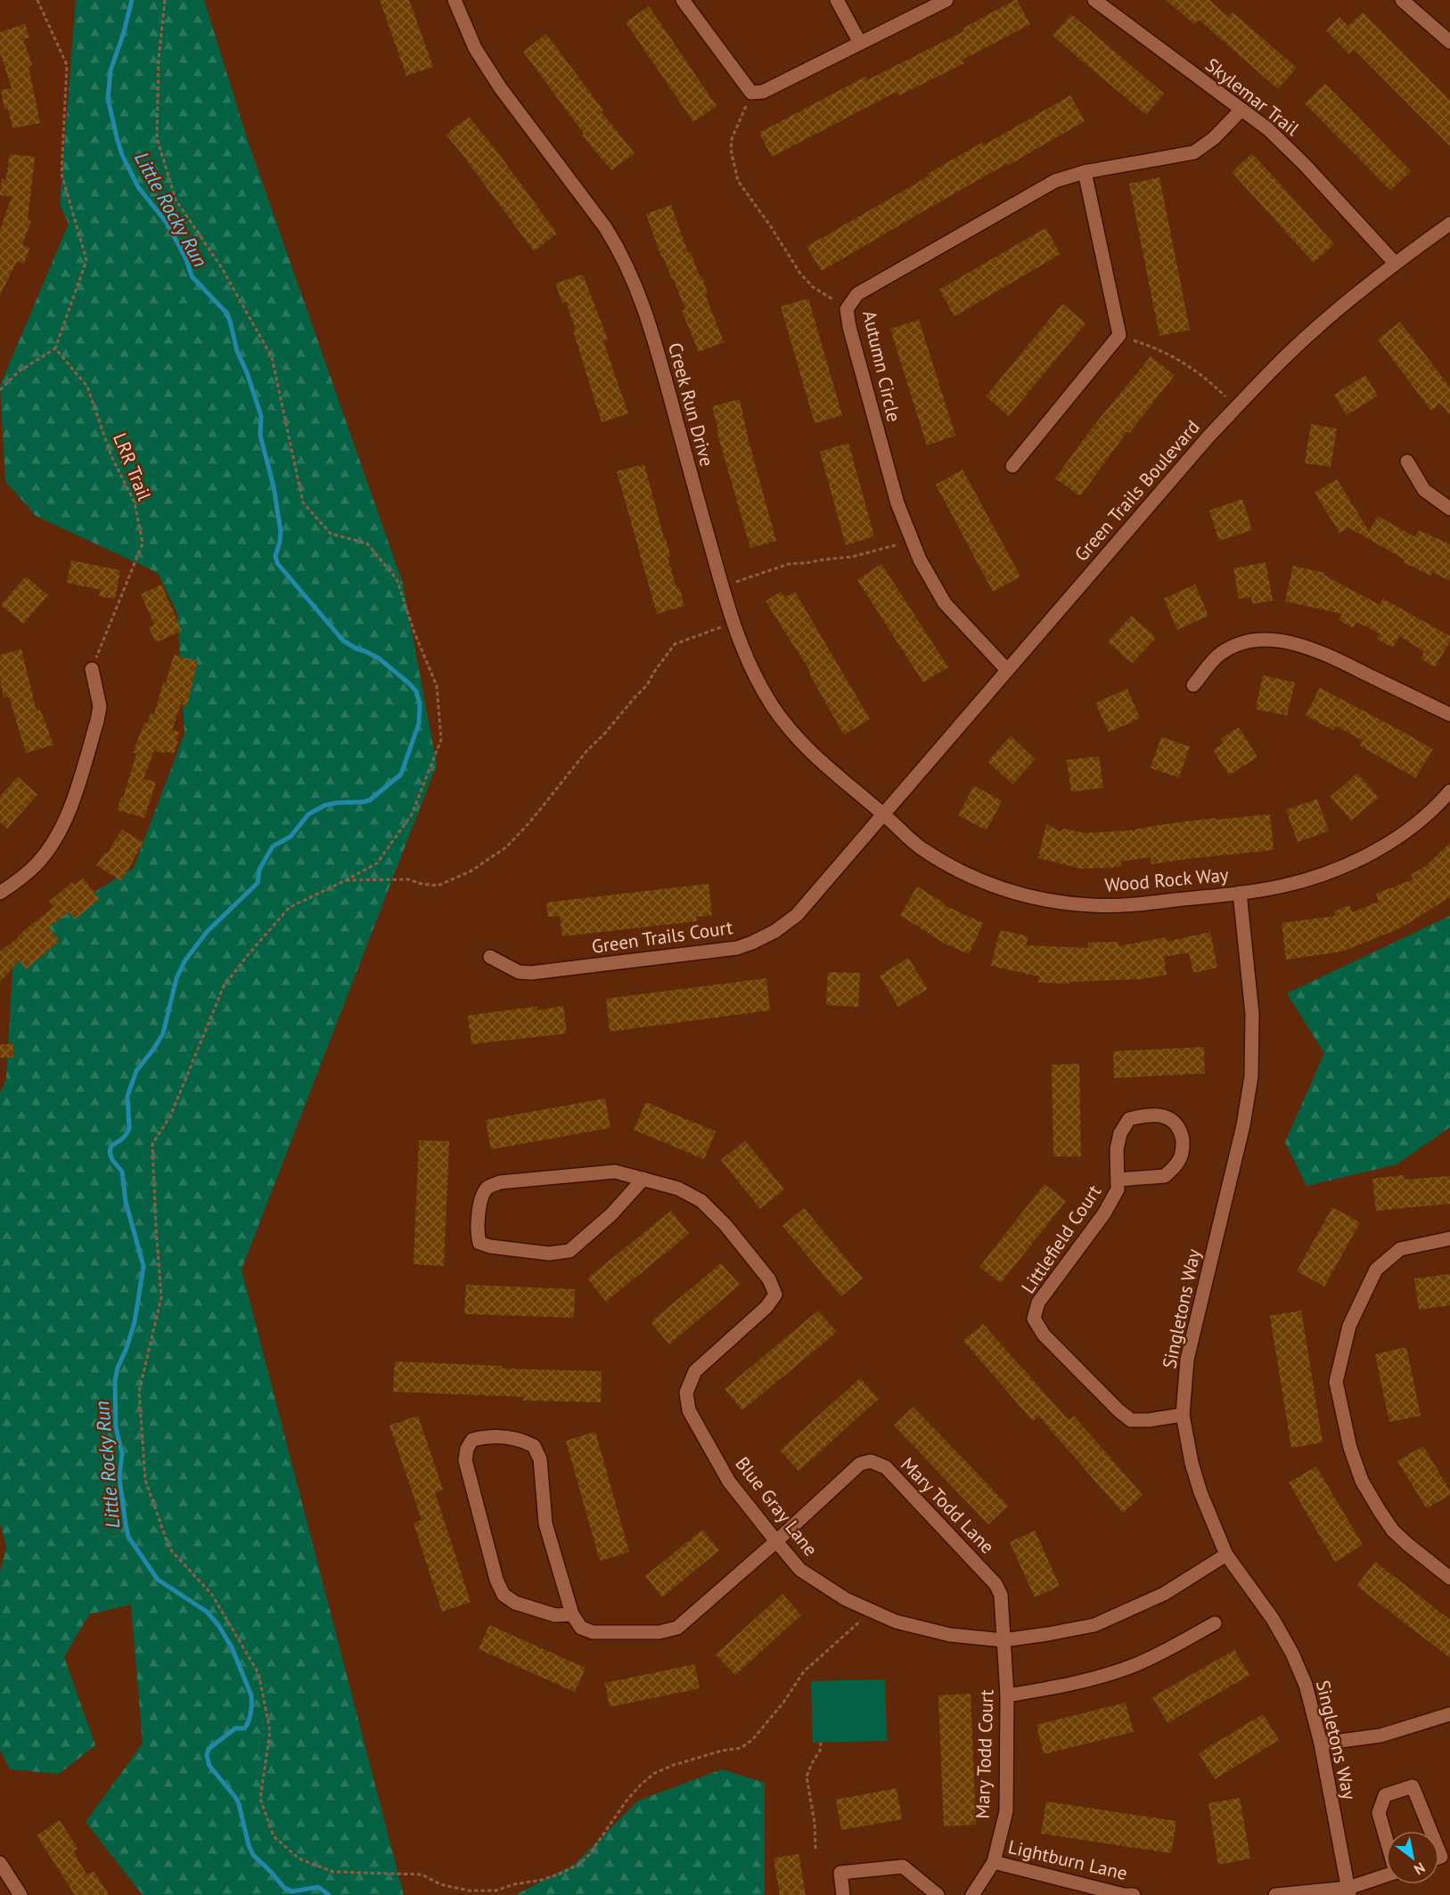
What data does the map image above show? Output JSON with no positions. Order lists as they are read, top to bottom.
{
  "streets": {
    "street": [
      "Skylemar Trail",
      "Autumn Circle",
      "Creek Run Drive",
      "Green Trails Boulevard",
      "Wood Rock Way",
      "Green Trails Court",
      "Littlefield Court",
      "Singletons Way",
      "Mary Todd Lane",
      "Blue Gray Lane",
      "Mary Todd Court",
      "Lightburn Lane"
    ],
    "path": ["LRR Trail"]
  },
  "crossings": [
    ["Skylemar Trail", "Autumn Circle"],
    ["Skylemar Trail", "Green Trails Boulevard"],
    ["Autumn Circle", "Green Trails Boulevard"],
    ["Creek Run Drive", "Green Trails Boulevard"],
    ["Creek Run Drive", "Wood Rock Way"],
    ["Creek Run Drive", "Green Trails Court"],
    ["Green Trails Boulevard", "Wood Rock Way"],
    ["Green Trails Boulevard", "Green Trails Court"],
    ["Wood Rock Way", "Green Trails Court"],
    ["Wood Rock Way", "Singletons Way"],
    ["Littlefield Court", "Singletons Way"],
    ["Singletons Way", "Blue Gray Lane"],
    ["Mary Todd Lane", "Blue Gray Lane"],
    ["Mary Todd Lane", "Mary Todd Court"],
    ["Blue Gray Lane", "Mary Todd Court"],
    ["Mary Todd Court", "Lightburn Lane"]
  ],
  "water": ["Little Rocky Run"],
  "north": "bottom right"
}
